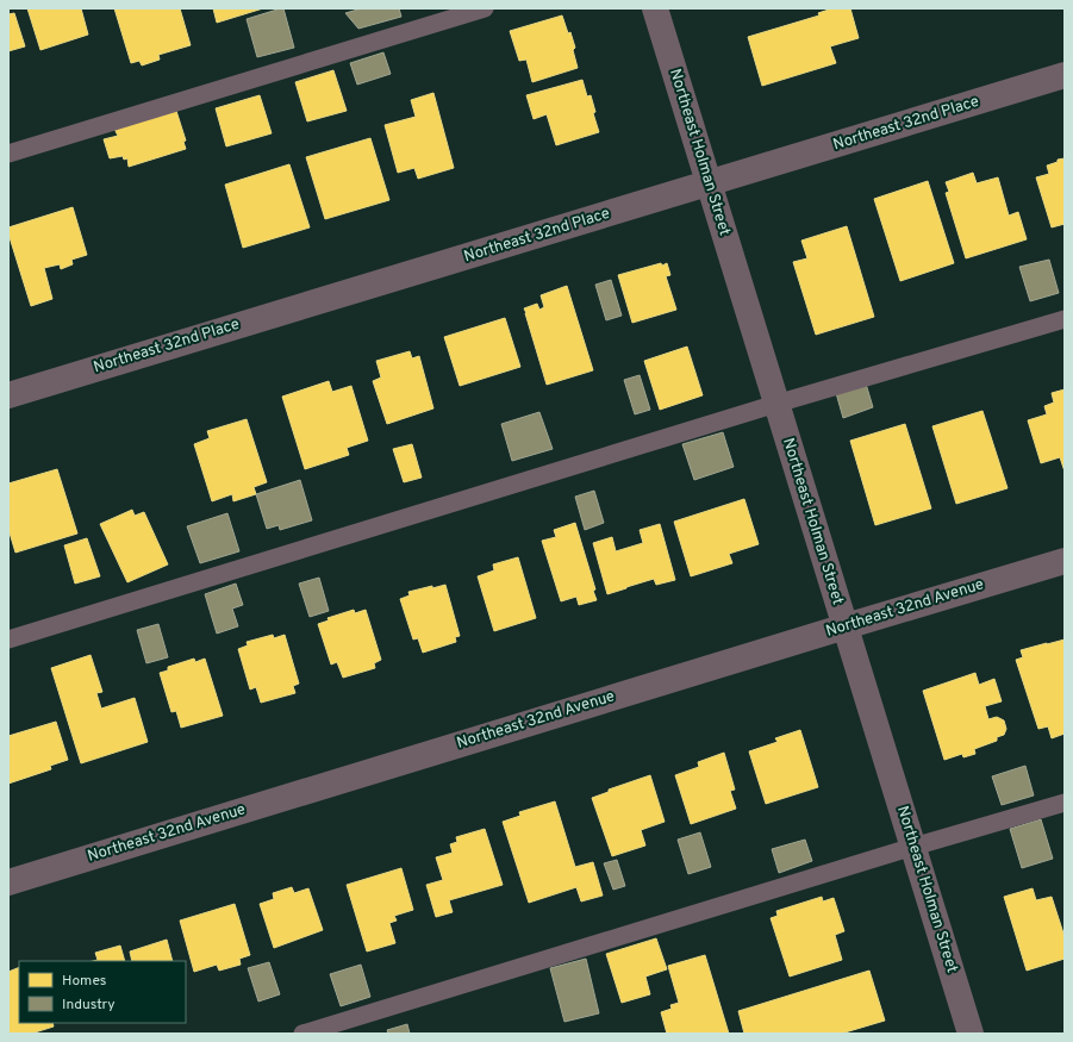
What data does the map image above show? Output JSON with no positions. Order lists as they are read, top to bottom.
{
  "streets": {
    "street": ["Northeast 32nd Place", "Northeast Holman Street", "Northeast 32nd Avenue"]
  },
  "crossings": [
    ["Northeast 32nd Place", "Northeast Holman Street"],
    ["Northeast Holman Street", "Northeast 32nd Avenue"]
  ],
  "legend": ["Homes", "Industry"]
}
